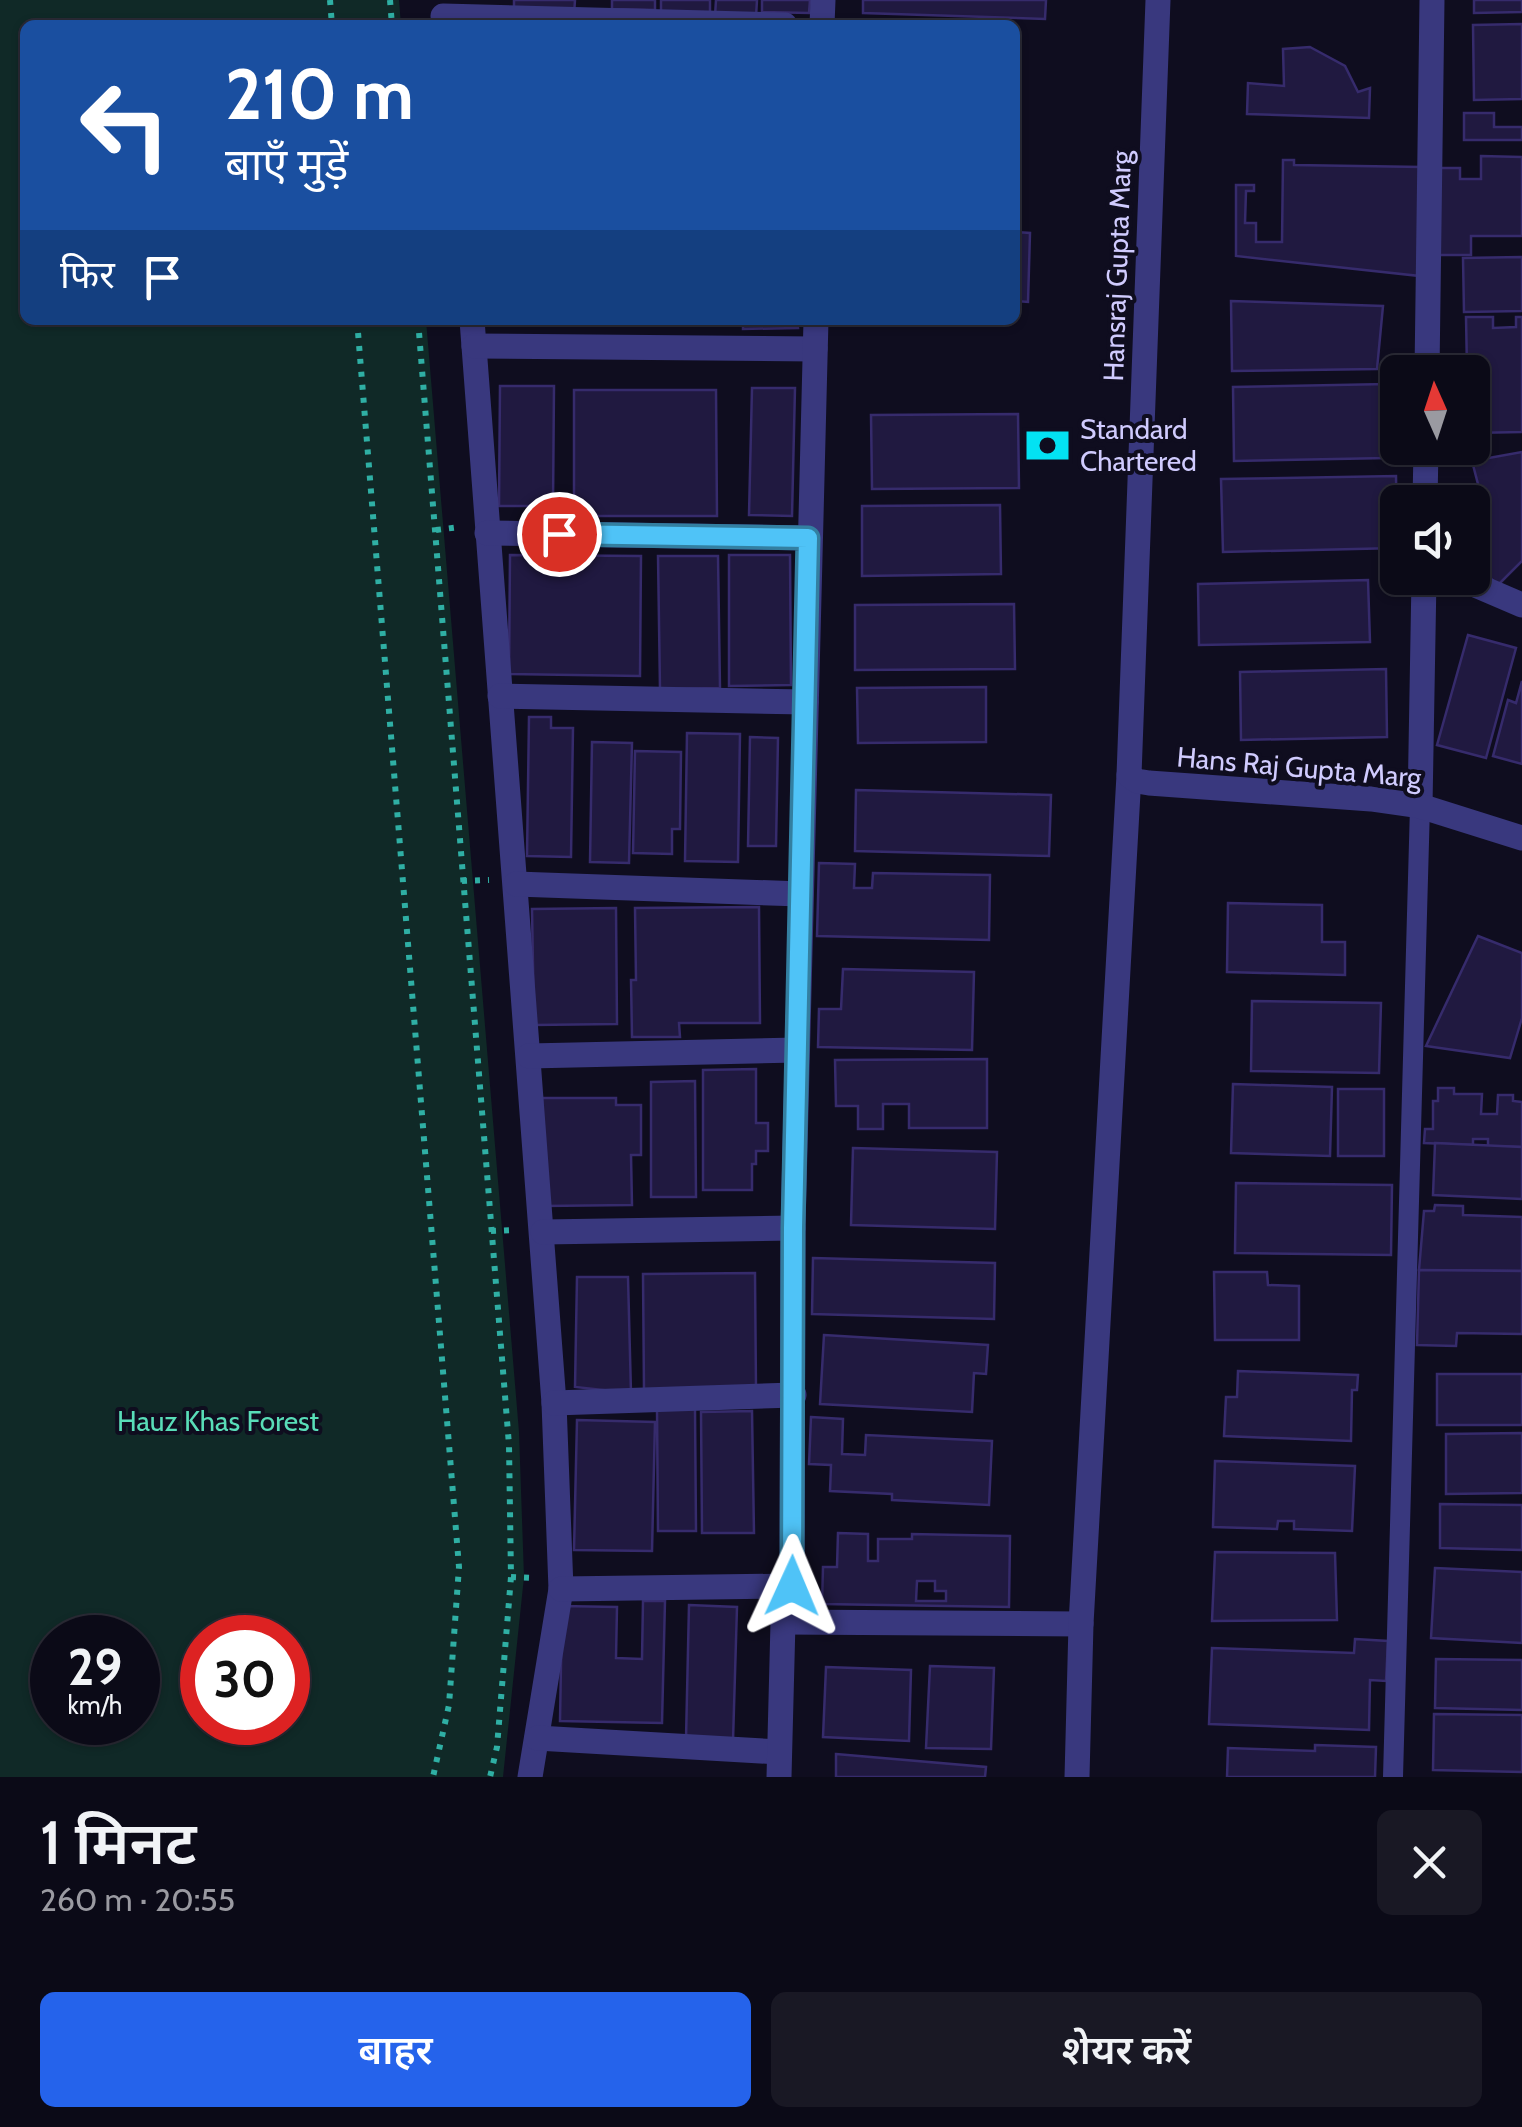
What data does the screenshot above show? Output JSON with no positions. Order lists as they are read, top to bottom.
{
  "streets": {
    "street": ["Hansraj Gupta Marg", "Hans Raj Gupta Marg"]
  },
  "crossings": [
    ["Hansraj Gupta Marg", "Hans Raj Gupta Marg"]
  ],
  "parks": ["Hauz Khas Forest"],
  "places": {
    "bank": ["Standard Chartered"]
  },
  "north": "top",
  "page": {
    "turn": ["210 m", "बाएँ मुड़ें"],
    "then": "फिर",
    "speed": "29 km/h",
    "limit": "30",
    "heading": ["1 मिनट", "260 m · 20:55"],
    "buttons": ["बाहर", "शेयर करें"]
  }
}
